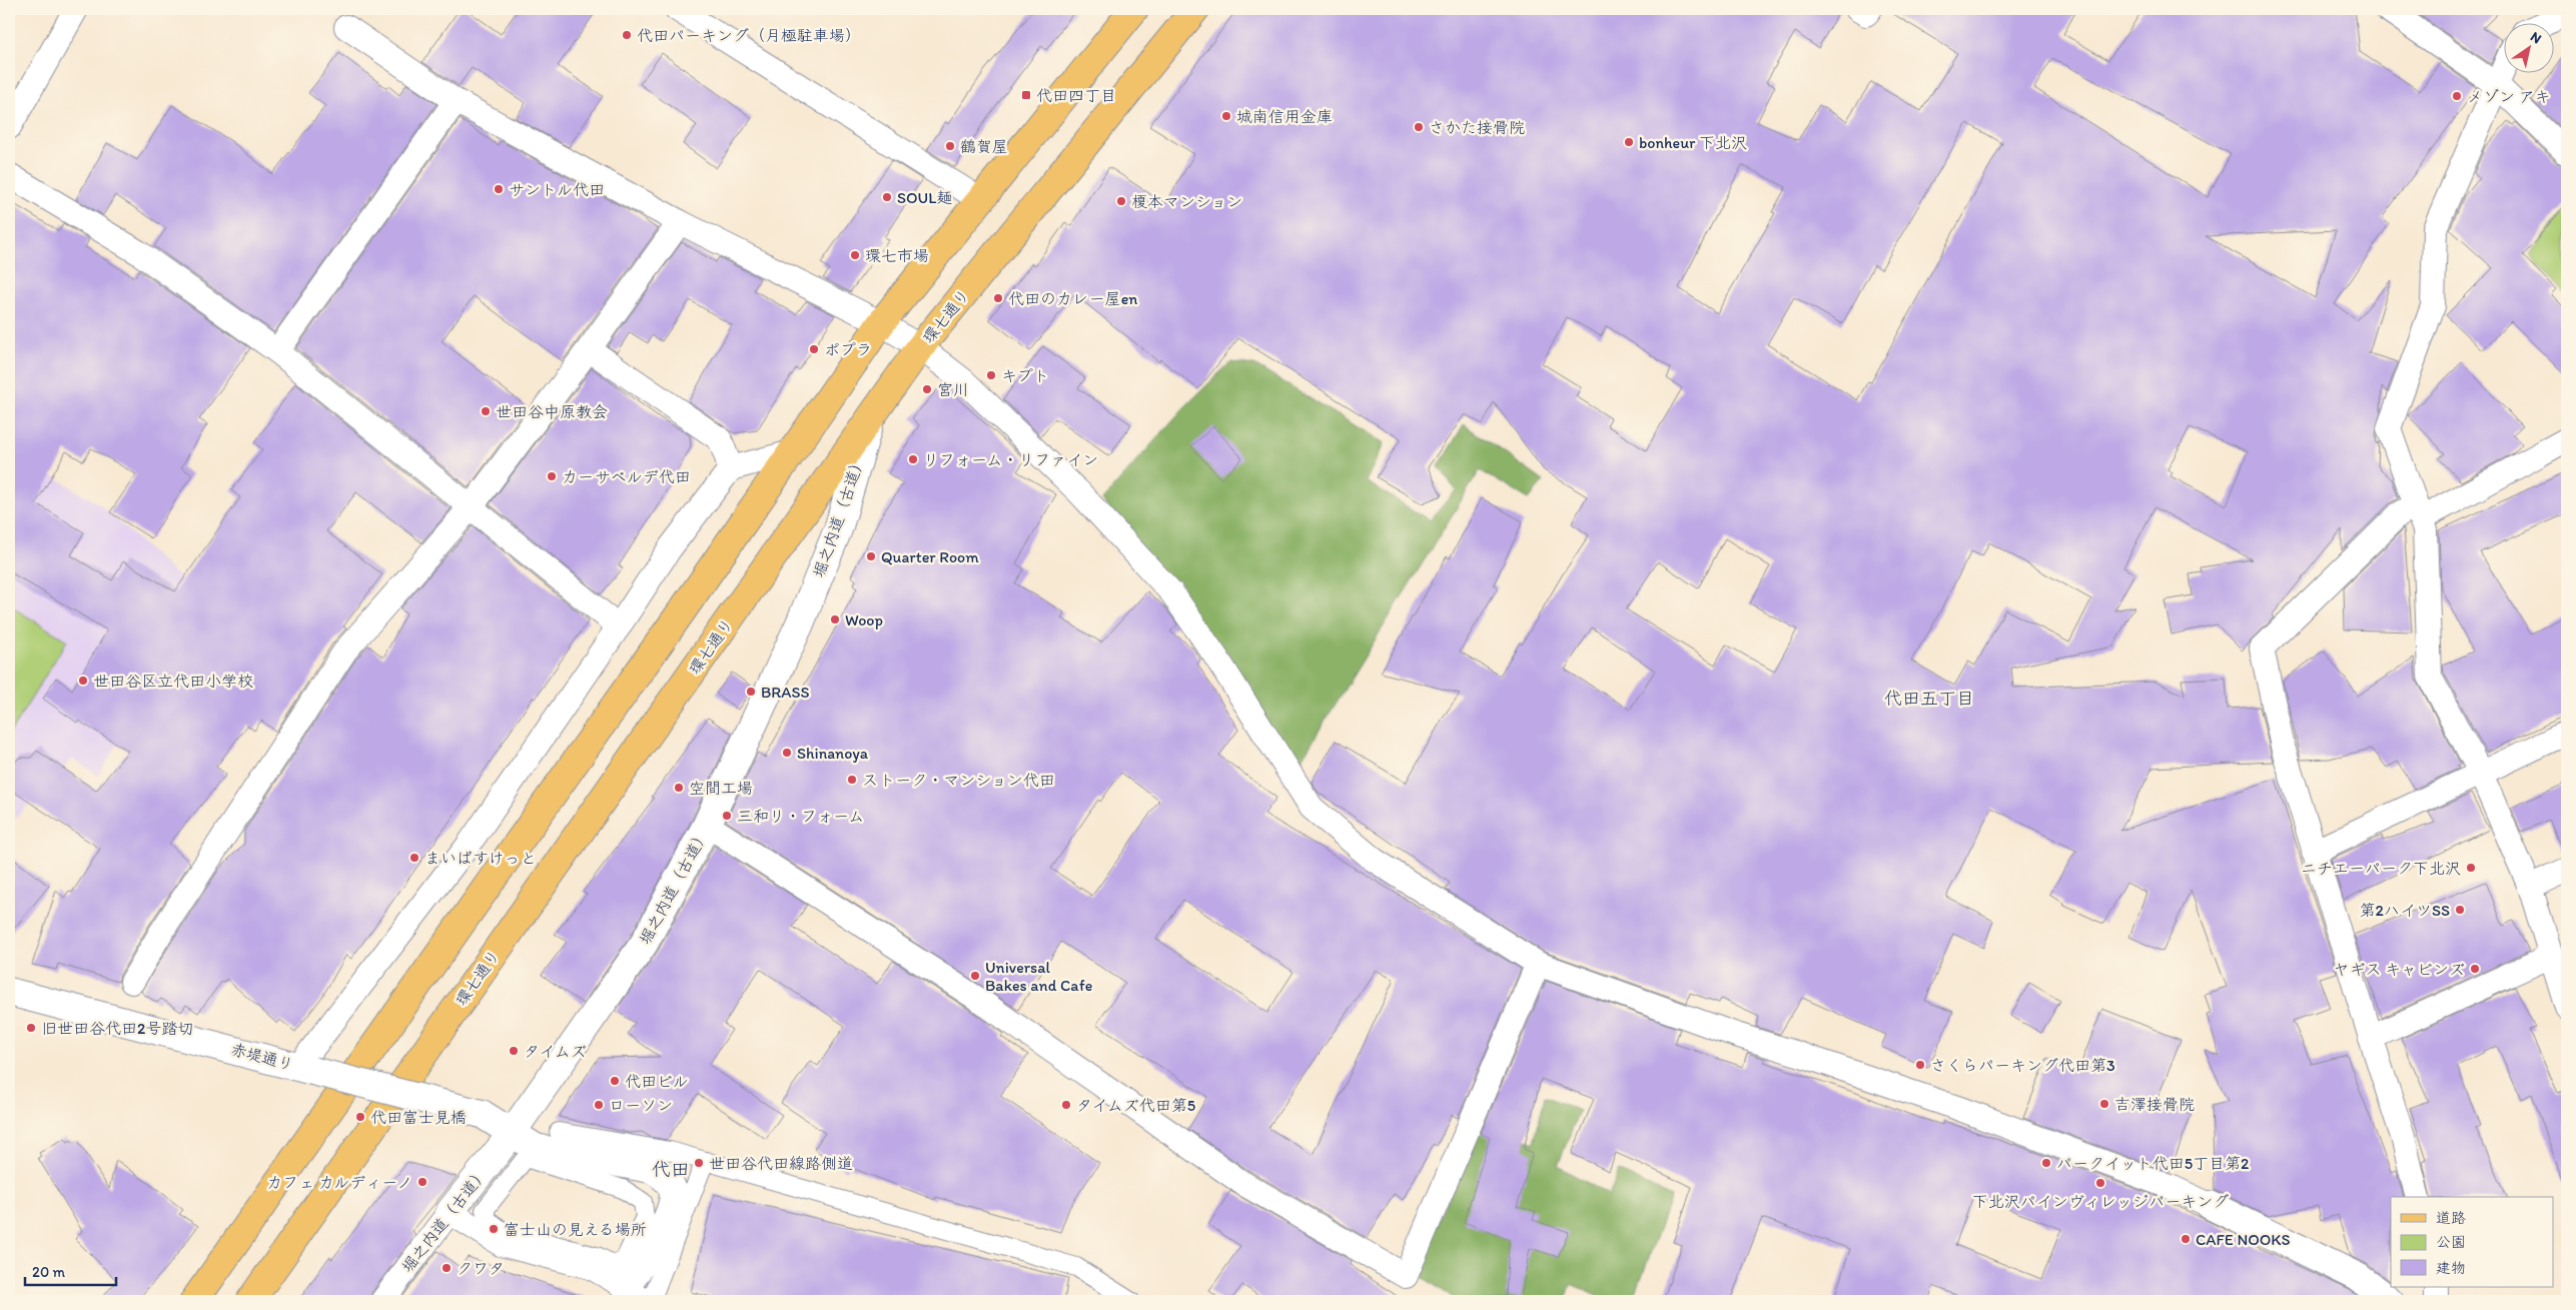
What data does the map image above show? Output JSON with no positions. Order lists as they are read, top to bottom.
{
  "streets": {
    "main road": ["環七通り"],
    "street": ["堀之内道（古道）", "赤堤通り"]
  },
  "crossings": [
    ["環七通り", "堀之内道（古道）"],
    ["堀之内道（古道）", "赤堤通り"]
  ],
  "districts": ["代田五丁目", "代田"],
  "places": {
    "other": [
      "代田パーキング（月極駐車場）",
      "メゾン アキ",
      "城南信用金庫",
      "さかた接骨院",
      "bonheur 下北沢",
      "鶴賀屋",
      "サントル代田",
      "SOUL麺",
      "榎本マンション",
      "環七市場",
      "代田のカレー屋en",
      "ポプラ",
      "キプト",
      "宮川",
      "世田谷中原教会",
      "リフォーム・リファイン",
      "カーサベルデ代田",
      "Quarter Room",
      "Woop",
      "世田谷区立代田小学校",
      "BRASS",
      "Shinanoya",
      "ストーク・マンション代田",
      "空間工場",
      "三和リ・フォーム",
      "まいばすけっと",
      "ニチエーパーク下北沢",
      "第2ハイツSS",
      "ヤギス キャビンズ",
      "Universal Bakes and Cafe",
      "旧世田谷代田2号踏切",
      "タイムズ",
      "さくらパーキング代田第3",
      "代田ビル",
      "吉澤接骨院",
      "ローソン",
      "タイムズ代田第5",
      "代田富士見橋",
      "世田谷代田線路側道",
      "パークイット代田5丁目第2",
      "カフェ カルディーノ",
      "下北沢パインヴィレッジパーキング",
      "富士山の見える場所",
      "CAFE NOOKS",
      "クワタ"
    ],
    "transit": ["代田四丁目"]
  },
  "legend": ["道路", "公園", "建物"],
  "scale_bar": "20 m",
  "north": "top right"
}
